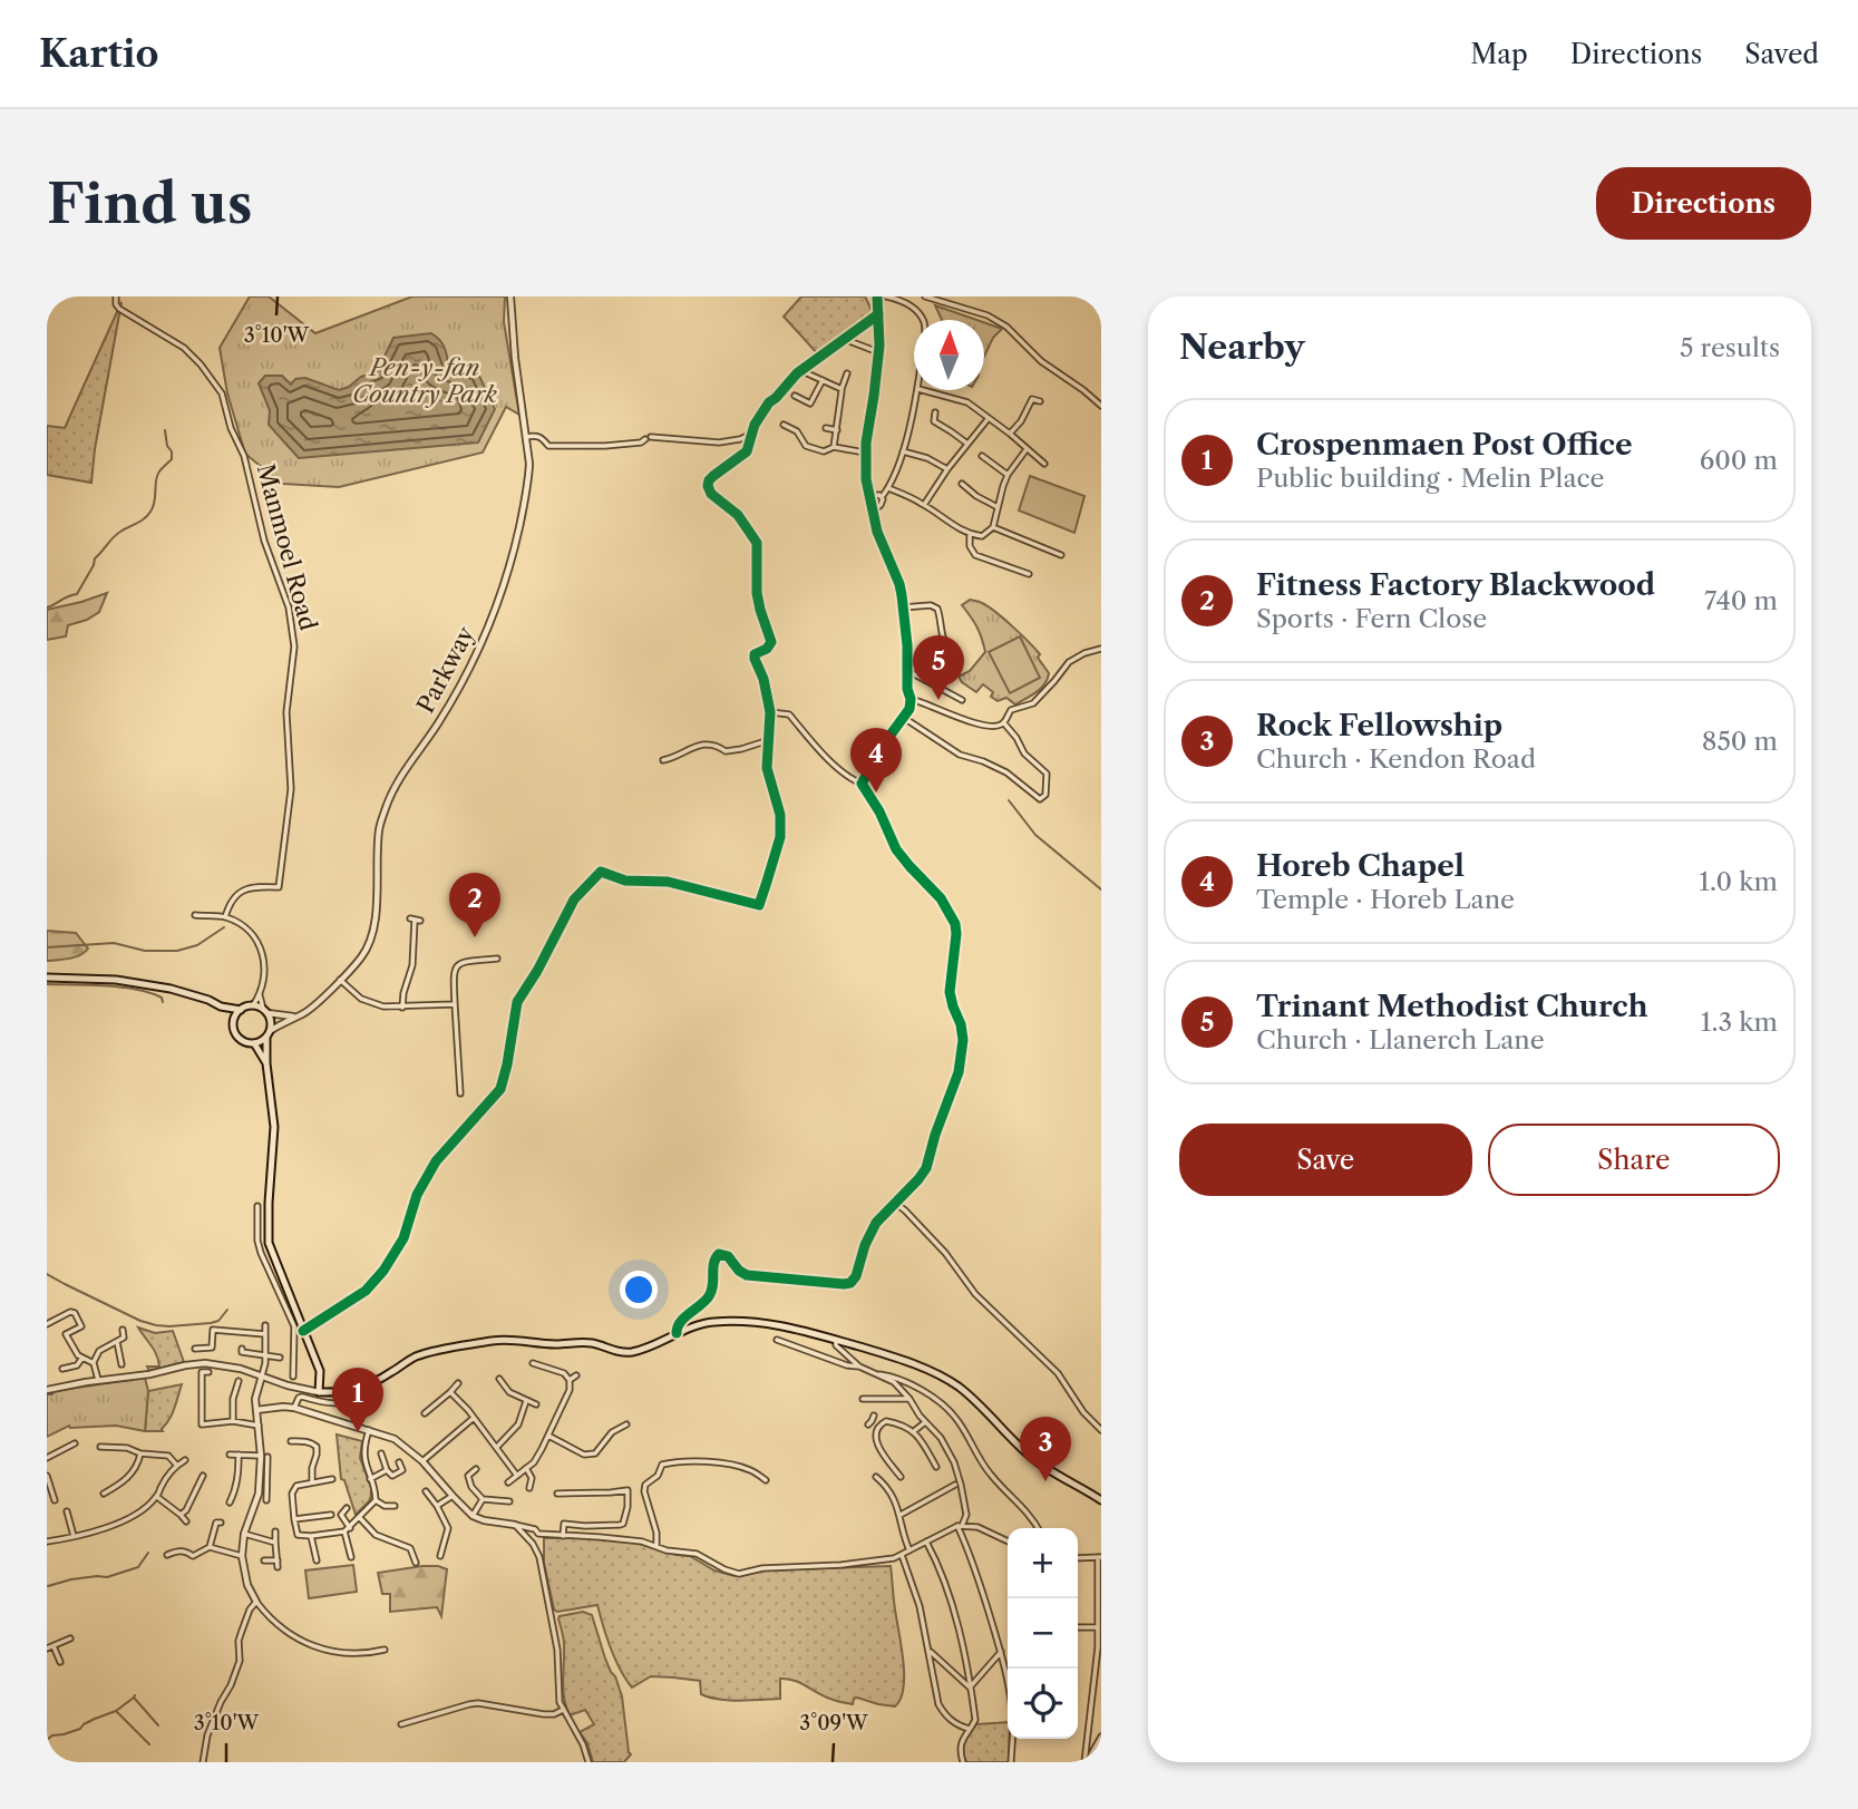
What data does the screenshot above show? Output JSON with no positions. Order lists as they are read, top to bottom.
{
  "streets": {
    "street": ["Manmoel Road", "Parkway"]
  },
  "parks": ["Pen-y-fan Country Park"],
  "north": "top",
  "page": {
    "header": "Kartio",
    "nav": ["Map", "Directions", "Saved"],
    "buttons": [
      "Directions",
      ["Save", "Share"]
    ],
    "title": "Find us",
    "heading": ["Nearby", "5 results"],
    "list": [
      {
        "mark": "1",
        "name": "Crospenmaen Post Office",
        "note": "Public building · Melin Place",
        "value": "600 m"
      },
      {
        "mark": "2",
        "name": "Fitness Factory Blackwood",
        "note": "Sports · Fern Close",
        "value": "740 m"
      },
      {
        "mark": "3",
        "name": "Rock Fellowship",
        "note": "Church · Kendon Road",
        "value": "850 m"
      },
      {
        "mark": "4",
        "name": "Horeb Chapel",
        "note": "Temple · Horeb Lane",
        "value": "1.0 km"
      },
      {
        "mark": "5",
        "name": "Trinant Methodist Church",
        "note": "Church · Llanerch Lane",
        "value": "1.3 km"
      }
    ],
    "pins": [
      "5",
      "4",
      "2",
      "1",
      "3"
    ],
    "map_buttons": ["+", "−"]
  },
  "coordinates": ["3°10'W", "3°09'W"]
}
